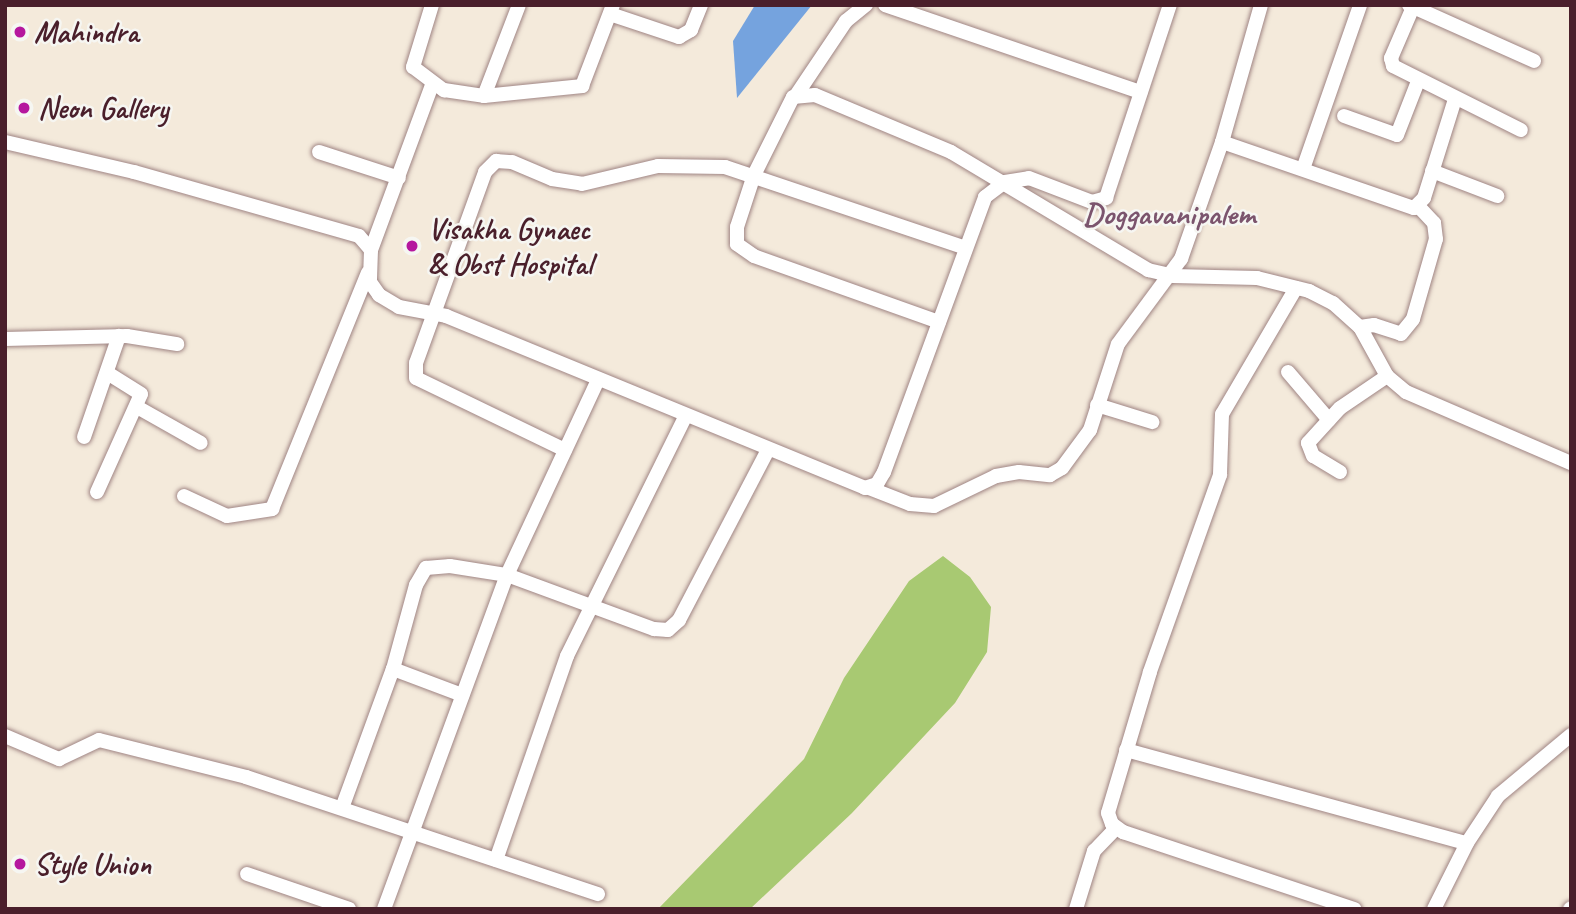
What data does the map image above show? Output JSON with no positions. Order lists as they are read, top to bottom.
{
  "districts": ["Doggavanipalem"],
  "places": [
    "Mahindra",
    "Neon Gallery",
    "Visakha Gynaec & Obst Hospital",
    "Style Union"
  ]
}
